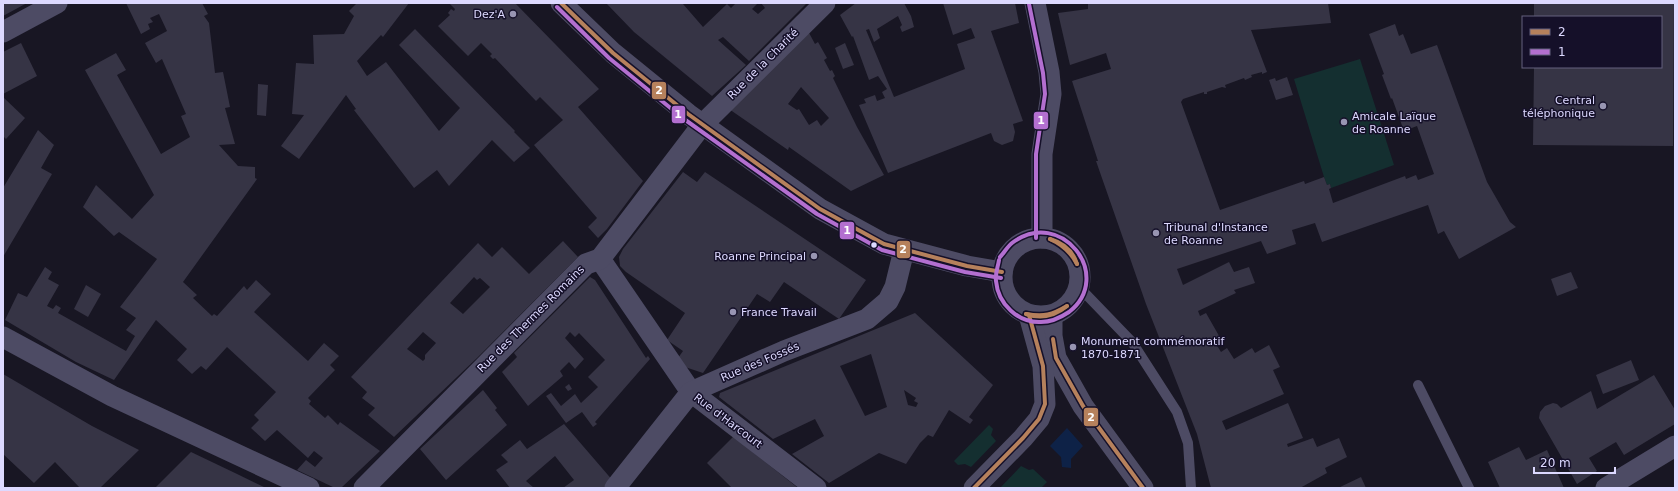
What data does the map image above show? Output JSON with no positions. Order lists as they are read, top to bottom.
{
  "streets": {
    "street": [
      "Rue de la Charité",
      "Rue des Thermes Romains",
      "Rue des Fossés",
      "Rue d'Harcourt"
    ]
  },
  "crossings": [
    ["Rue de la Charité", "Rue des Thermes Romains"],
    ["Rue des Thermes Romains", "Rue d'Harcourt"],
    ["Rue des Fossés", "Rue d'Harcourt"]
  ],
  "places": [
    "Dez'A",
    "Central téléphonique",
    "Amicale Laïque de Roanne",
    "Tribunal d'Instance de Roanne",
    "Roanne Principal",
    "France Travail",
    "Monument commémoratif 1870-1871"
  ],
  "lines": ["transit line 2", "transit line 1"],
  "legend": ["2", "1"],
  "scale_bar": "20 m"
}
